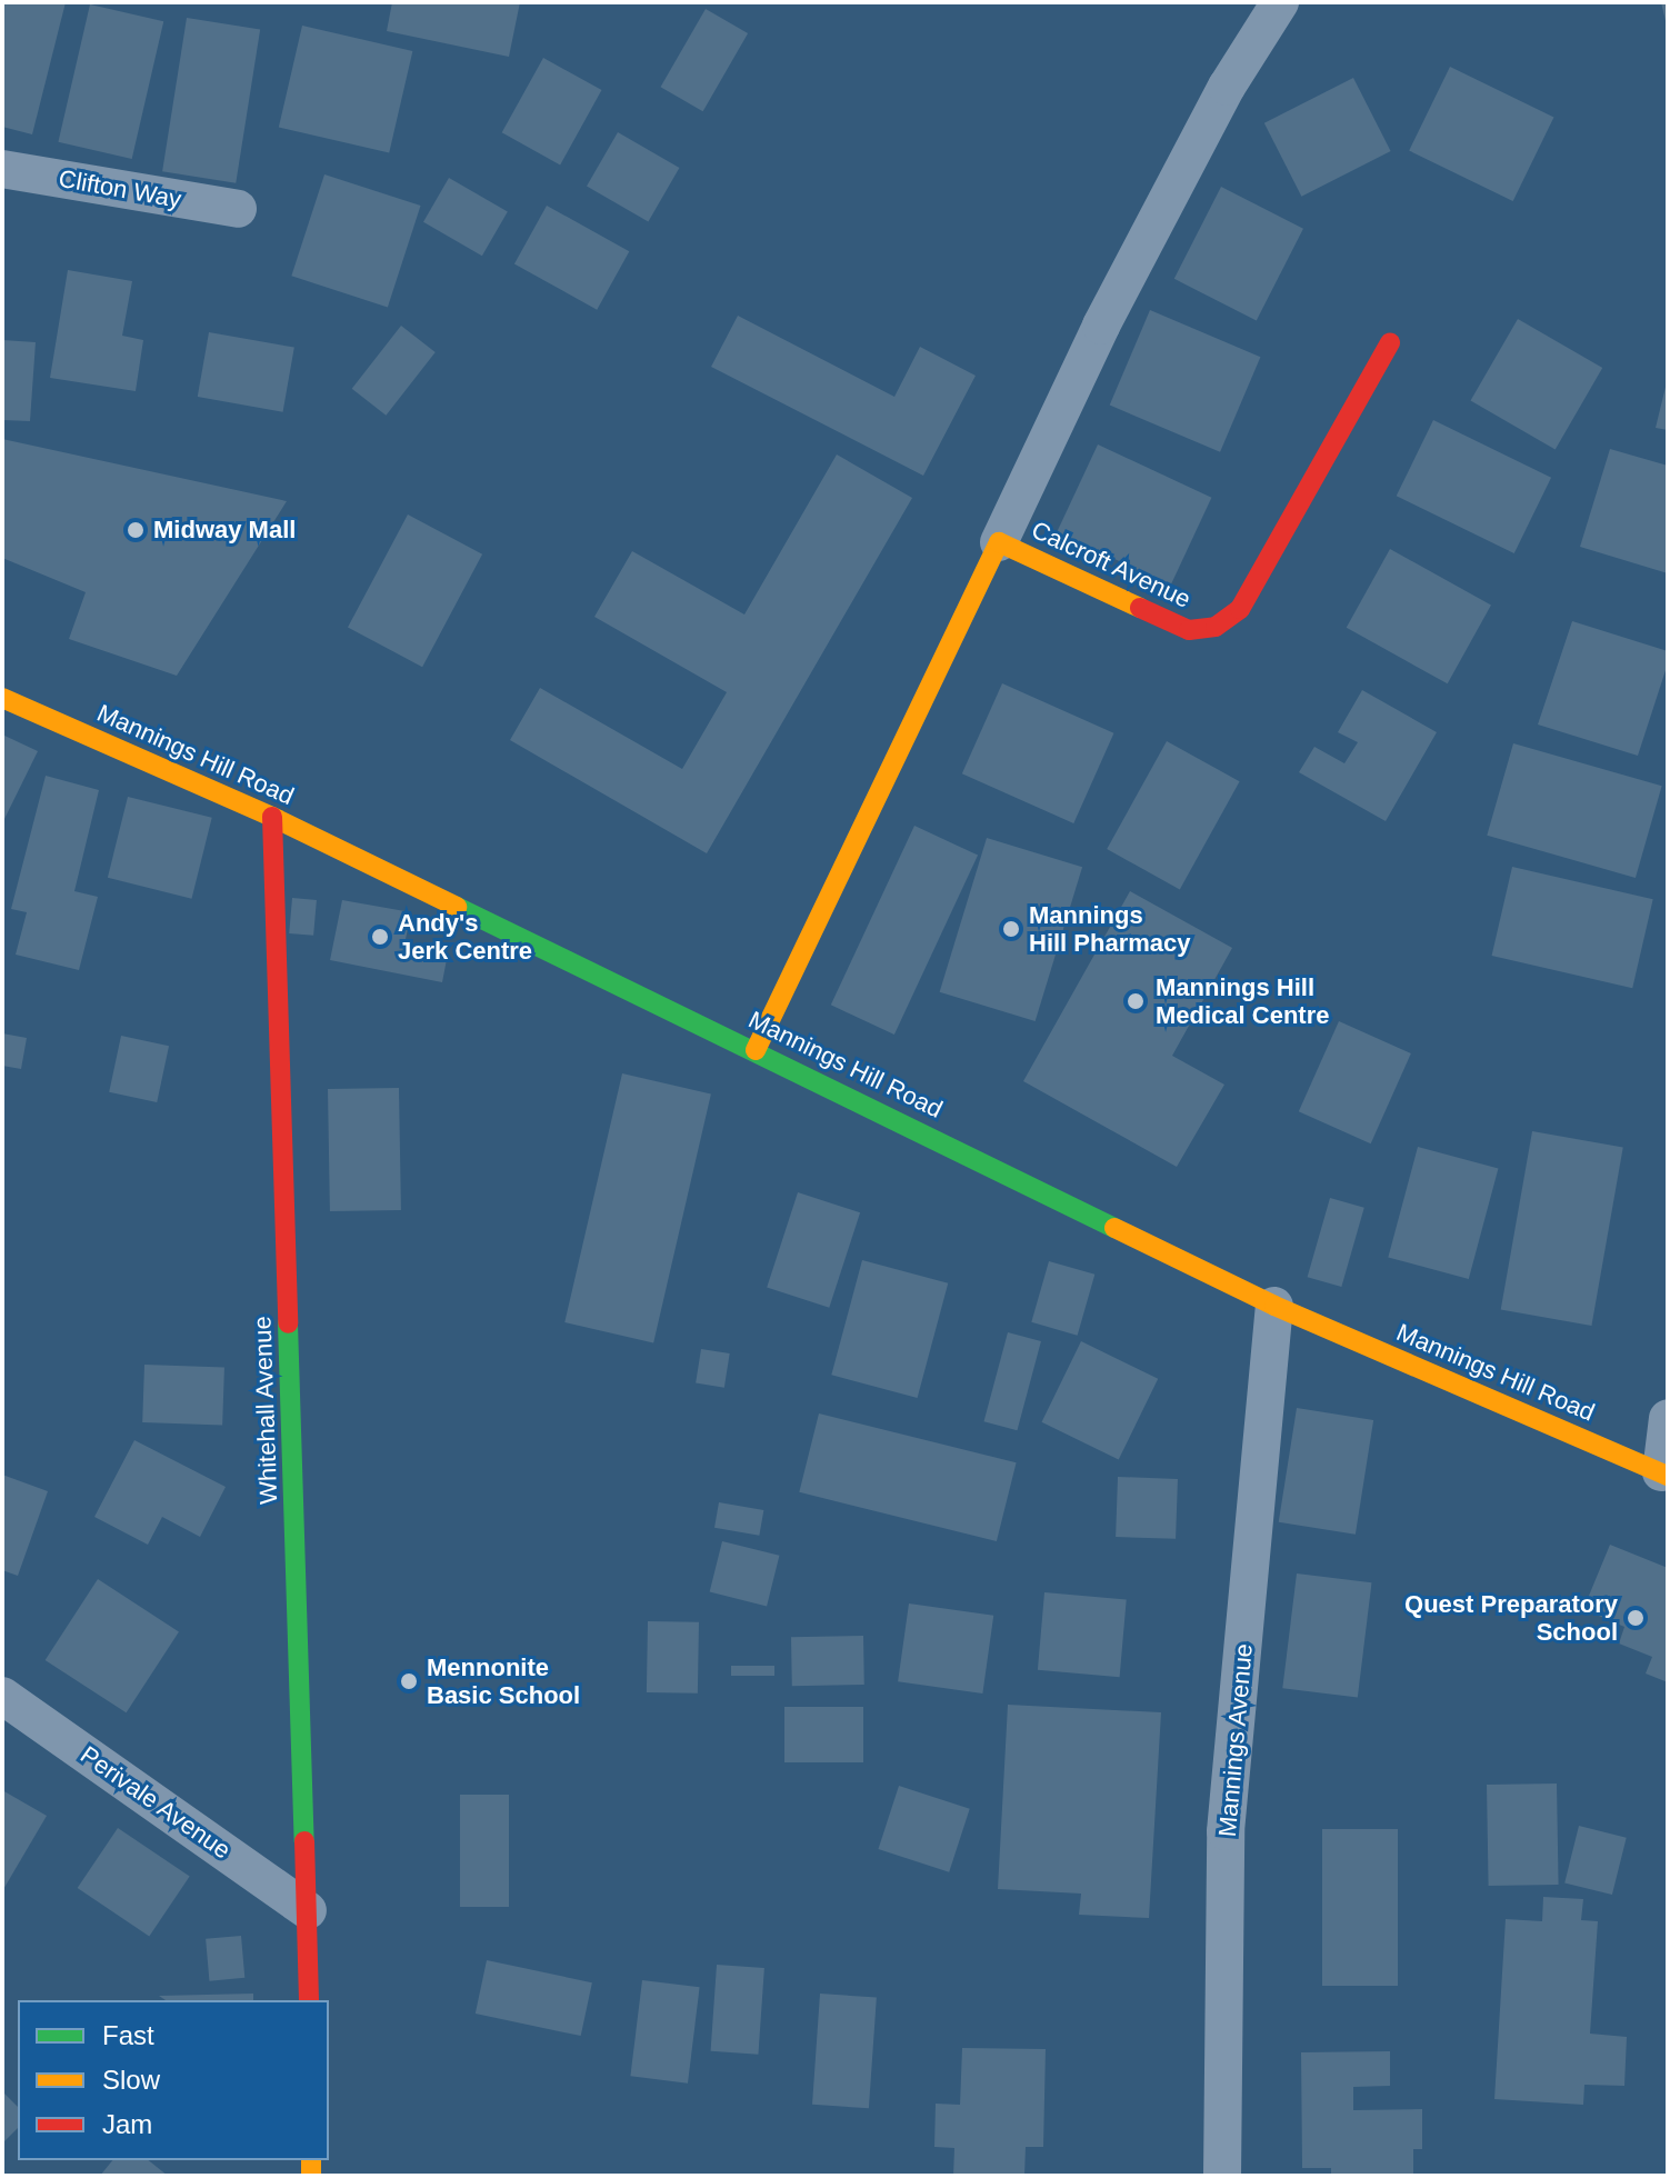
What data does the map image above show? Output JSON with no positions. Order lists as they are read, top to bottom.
{
  "streets": {
    "street": [
      "Clifton Way",
      "Calcroft Avenue",
      "Mannings Hill Road",
      "Whitehall Avenue",
      "Mannings Avenue",
      "Perivale Avenue"
    ]
  },
  "crossings": [
    ["Calcroft Avenue", "Mannings Hill Road"],
    ["Mannings Hill Road", "Whitehall Avenue"],
    ["Mannings Hill Road", "Mannings Avenue"],
    ["Whitehall Avenue", "Perivale Avenue"]
  ],
  "places": [
    "Midway Mall",
    "Mannings Hill Pharmacy",
    "Andy's Jerk Centre",
    "Mannings Hill Medical Centre",
    "Quest Preparatory School",
    "Mennonite Basic School"
  ],
  "legend": ["Fast", "Slow", "Jam"]
}
